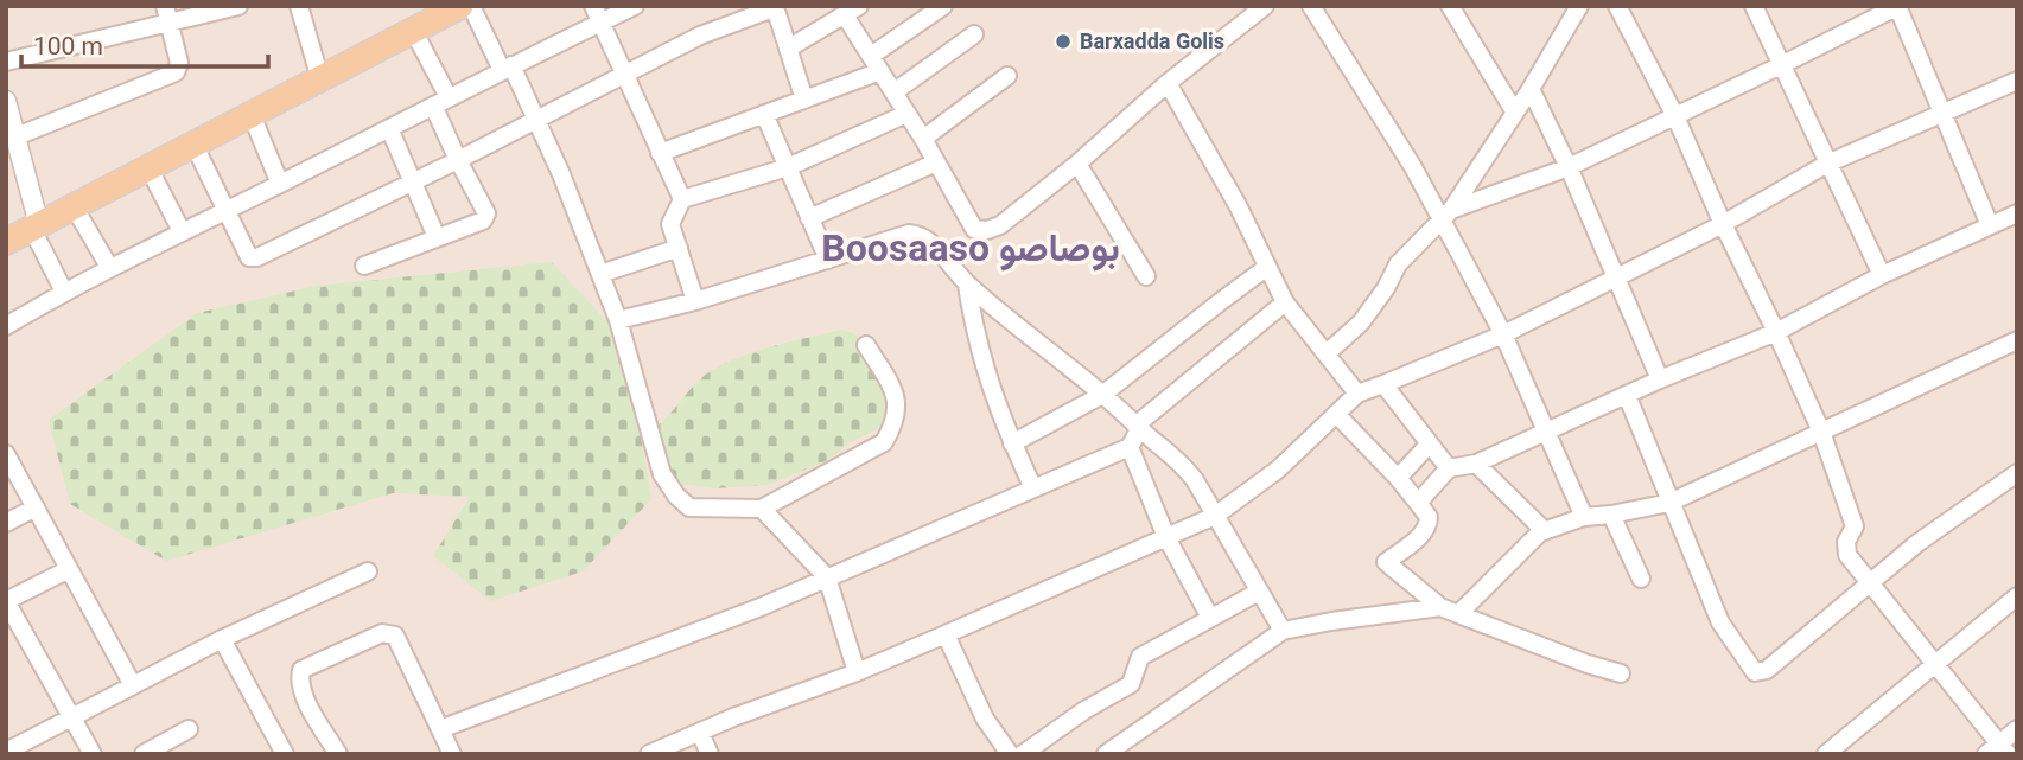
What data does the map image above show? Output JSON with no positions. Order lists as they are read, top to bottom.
{
  "districts": ["Boosaaso بوصاصو"],
  "places": ["Barxadda Golis"],
  "scale_bar": "100 m"
}
